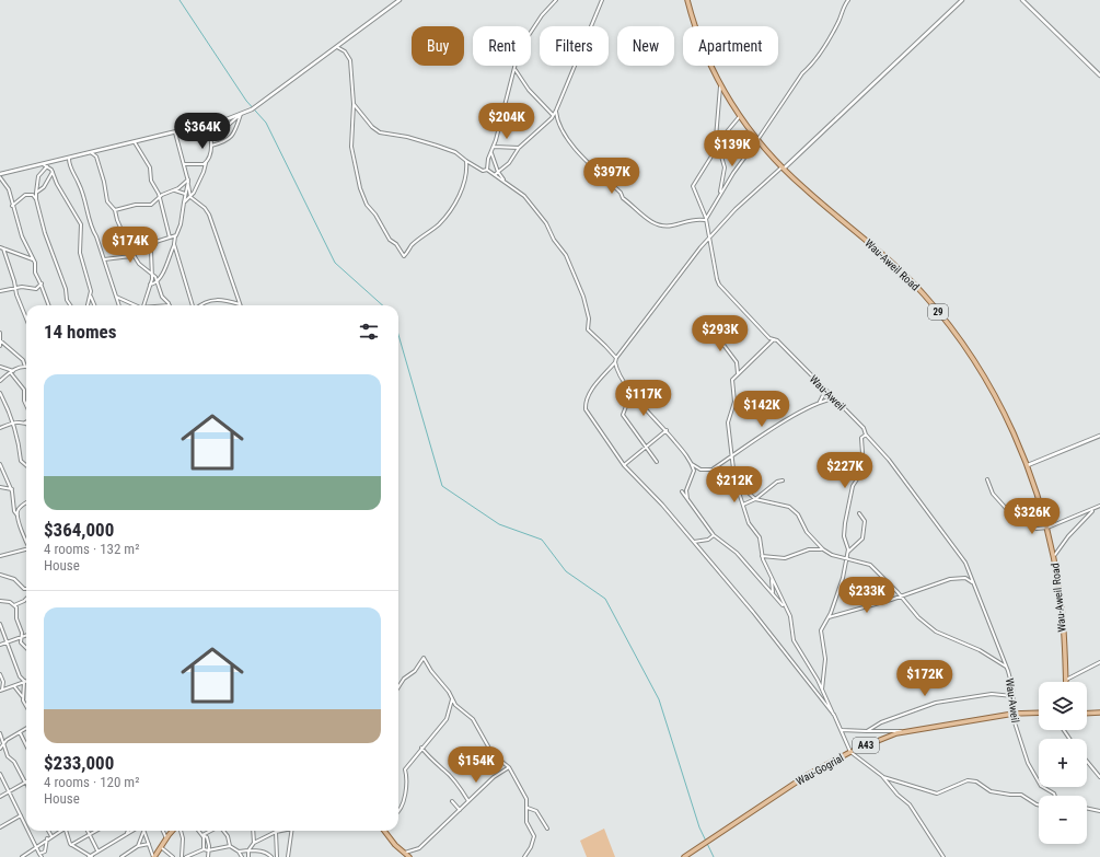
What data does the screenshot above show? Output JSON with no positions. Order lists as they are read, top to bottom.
{
  "streets": {
    "main road": [
      "Wau-Aweil Road",
      "29",
      "A43",
      "Wau-Gogrial"
    ],
    "street": ["Wau-Aweil"]
  },
  "crossings": [
    ["Wau-Aweil", "Wau-Gogrial"]
  ],
  "page": {
    "chip": [
      "Buy",
      "Rent",
      "Filters",
      "New",
      "Apartment"
    ],
    "price": [
      "$204K",
      "$364K",
      "$139K",
      "$397K",
      "$174K",
      "$293K",
      "$117K",
      "$142K",
      "$227K",
      "$212K",
      "$326K",
      "$233K",
      "$172K",
      "$154K"
    ],
    "heading": "14 homes",
    "list": [
      {
        "name": "$364,000",
        "note": "4 rooms · 132 m² · House"
      },
      {
        "name": "$233,000",
        "note": "4 rooms · 120 m² · House"
      }
    ],
    "map_buttons": ["+", "−"]
  }
}
